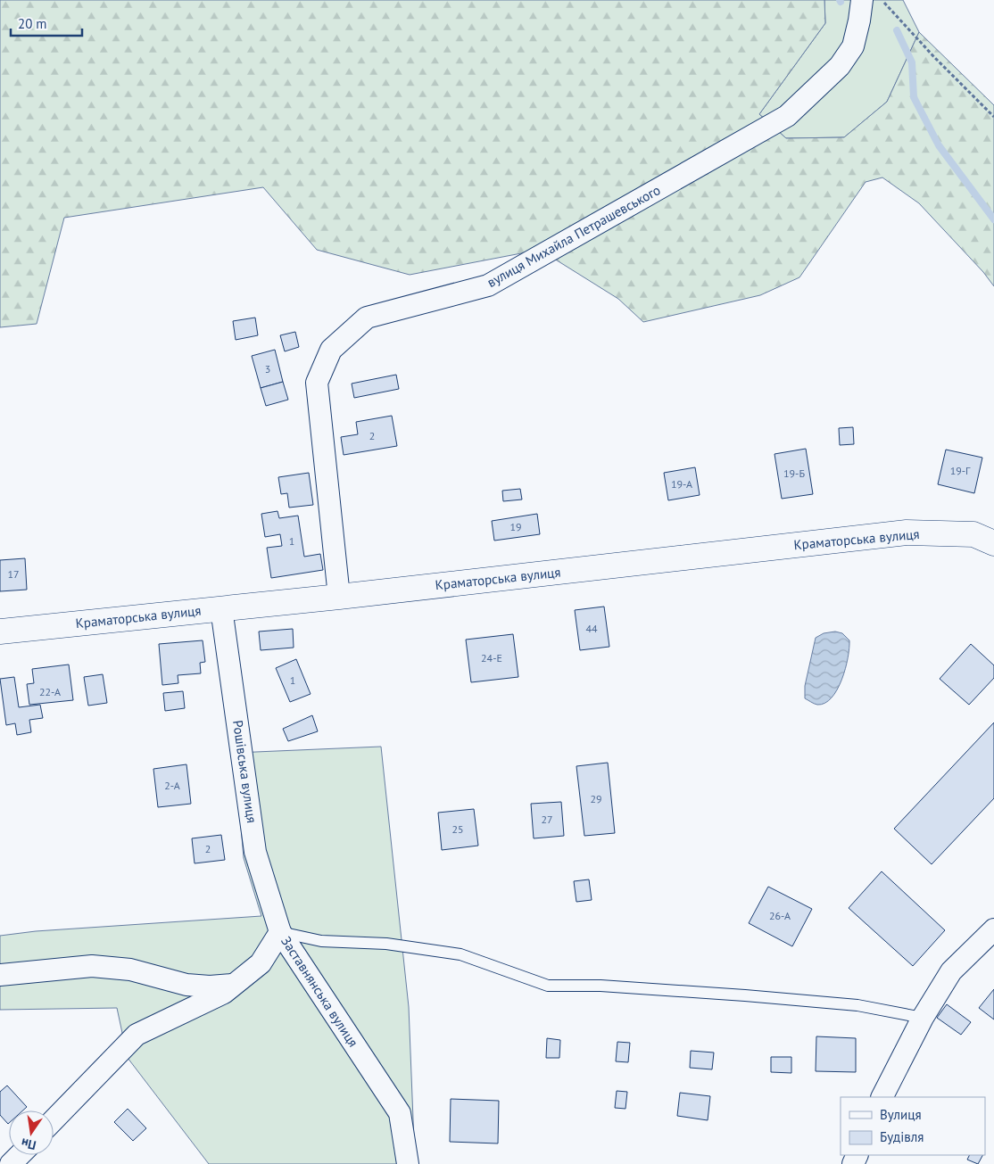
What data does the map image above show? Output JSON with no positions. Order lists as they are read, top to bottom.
{
  "streets": {
    "street": [
      "вулиця Михайла Петрашевського",
      "Краматорська вулиця",
      "Рошівська вулиця",
      "Заставнянська вулиця"
    ]
  },
  "crossings": [
    ["вулиця Михайла Петрашевського", "Краматорська вулиця"],
    ["Краматорська вулиця", "Рошівська вулиця"],
    ["Рошівська вулиця", "Заставнянська вулиця"]
  ],
  "house_numbers": [
    "3",
    "2",
    "19-Г",
    "19-Б",
    "19-А",
    "19",
    "1",
    "17",
    "44",
    "24-Е",
    "1",
    "22-А",
    "2-А",
    "29",
    "27",
    "25",
    "2",
    "26-А"
  ],
  "legend": ["Вулиця", "Будівля"],
  "scale_bar": "20 m",
  "north": "bottom"
}
